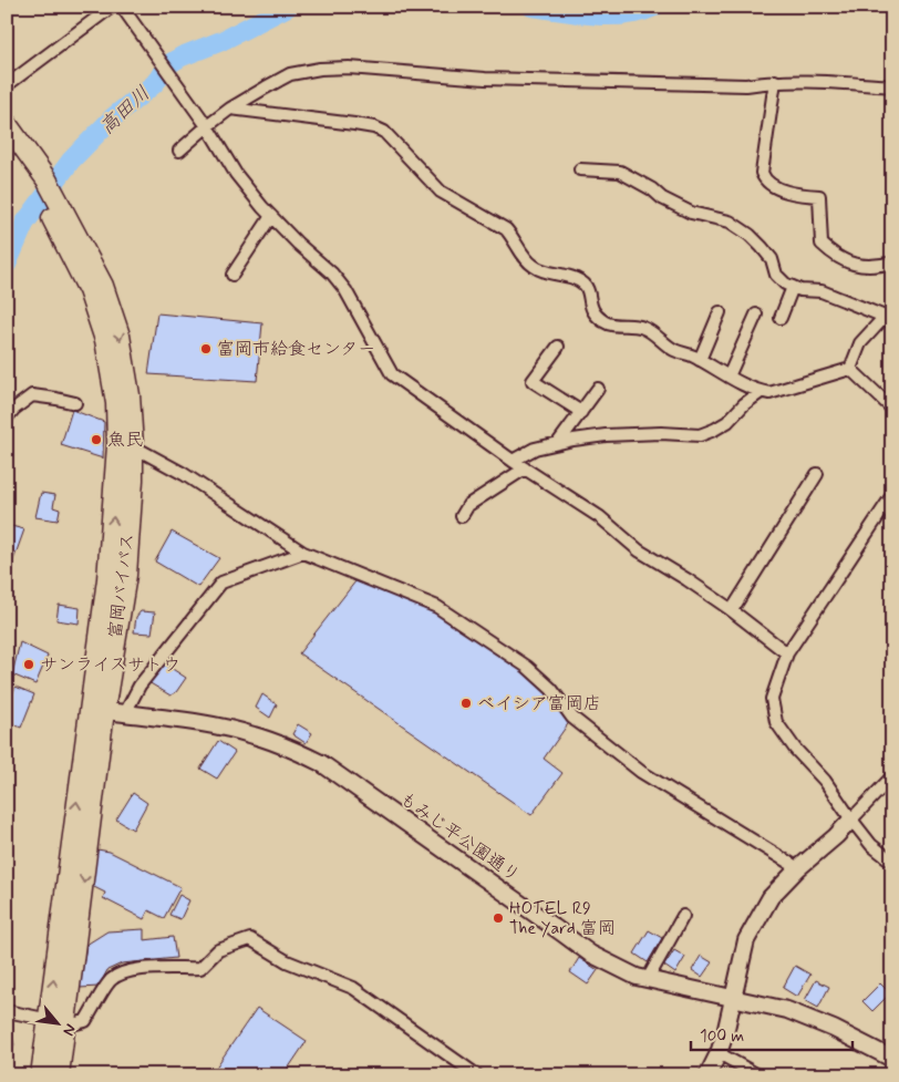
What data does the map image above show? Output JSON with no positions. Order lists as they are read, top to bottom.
{
  "streets": {
    "highway": ["富岡バイパス"],
    "street": ["もみじ平公園通り"]
  },
  "crossings": [
    ["富岡バイパス", "もみじ平公園通り"]
  ],
  "water": ["高田川"],
  "places": [
    "富岡市給食センター",
    "魚民",
    "サンライスサトウ",
    "ベイシア富岡店",
    "HOTEL R9 The Yard 富岡"
  ],
  "scale_bar": "100 m",
  "north": "bottom right"
}
